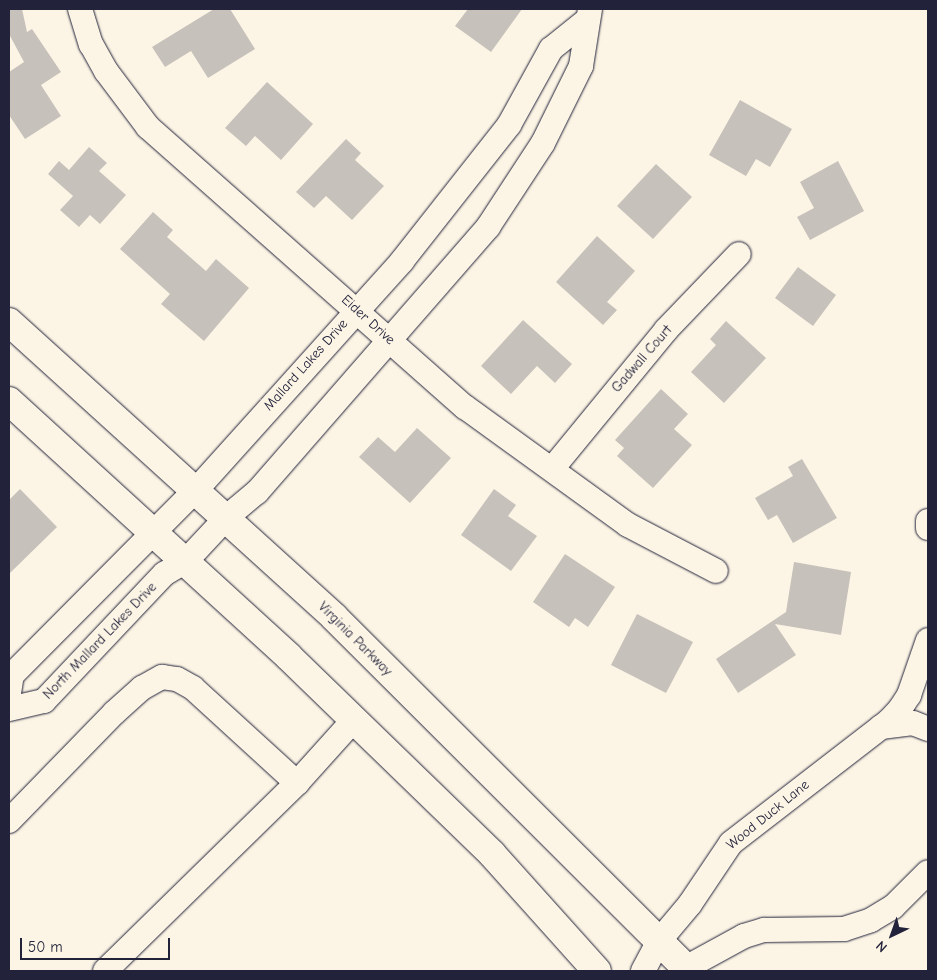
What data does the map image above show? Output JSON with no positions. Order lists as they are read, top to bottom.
{
  "streets": {
    "main road": ["Virginia Parkway"],
    "street": [
      "Eider Drive",
      "Gadwall Court",
      "Mallard Lakes Drive",
      "North Mallard Lakes Drive",
      "Wood Duck Lane"
    ]
  },
  "crossings": [
    ["Eider Drive", "Gadwall Court"],
    ["Eider Drive", "Mallard Lakes Drive"],
    ["Mallard Lakes Drive", "Virginia Parkway"],
    ["Mallard Lakes Drive", "North Mallard Lakes Drive"],
    ["Virginia Parkway", "Wood Duck Lane"]
  ],
  "scale_bar": "50 m",
  "north": "bottom left"
}
